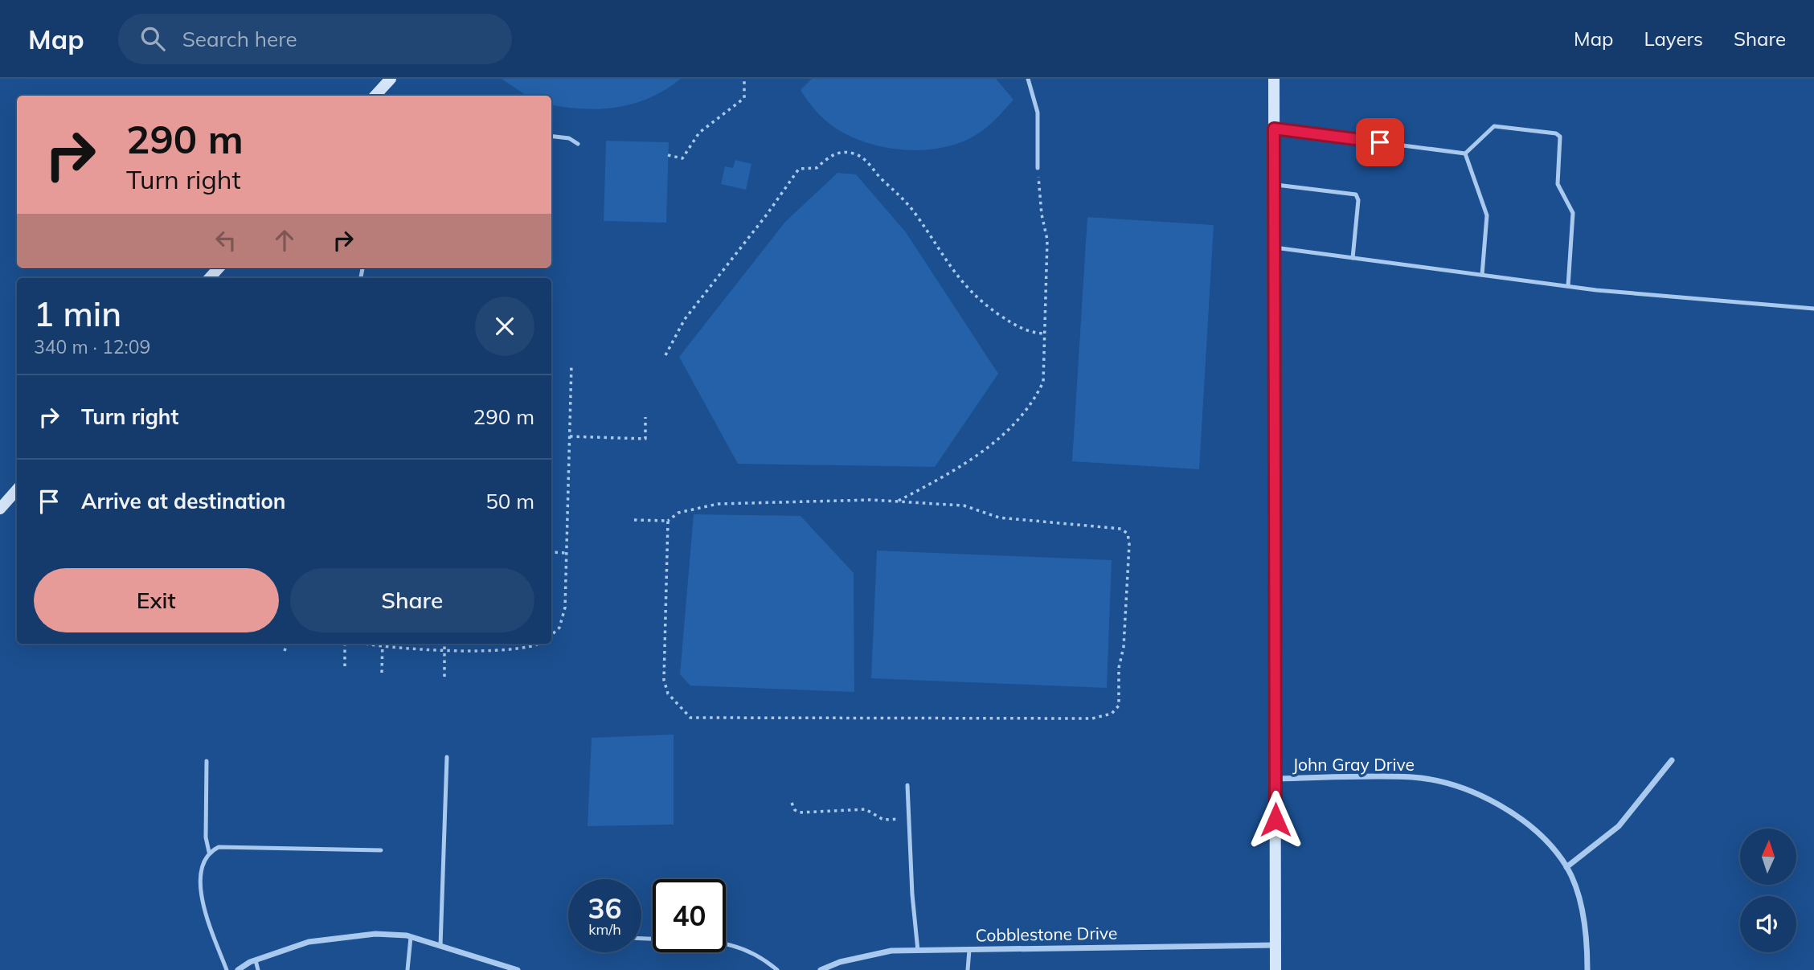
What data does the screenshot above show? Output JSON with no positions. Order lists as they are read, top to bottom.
{
  "streets": {
    "street": ["John Gray Drive", "Cobblestone Drive"]
  },
  "north": "top",
  "page": {
    "header": "Map",
    "search": "Search here",
    "nav": ["Map", "Layers", "Share"],
    "turn": ["290 m", "Turn right"],
    "heading": ["1 min", "340 m · 12:09"],
    "list": [
      {
        "name": "Turn right",
        "value": "290 m"
      },
      {
        "name": "Arrive at destination",
        "value": "50 m"
      }
    ],
    "buttons": ["Exit", "Share"],
    "speed": "36 km/h",
    "limit": "40"
  }
}
